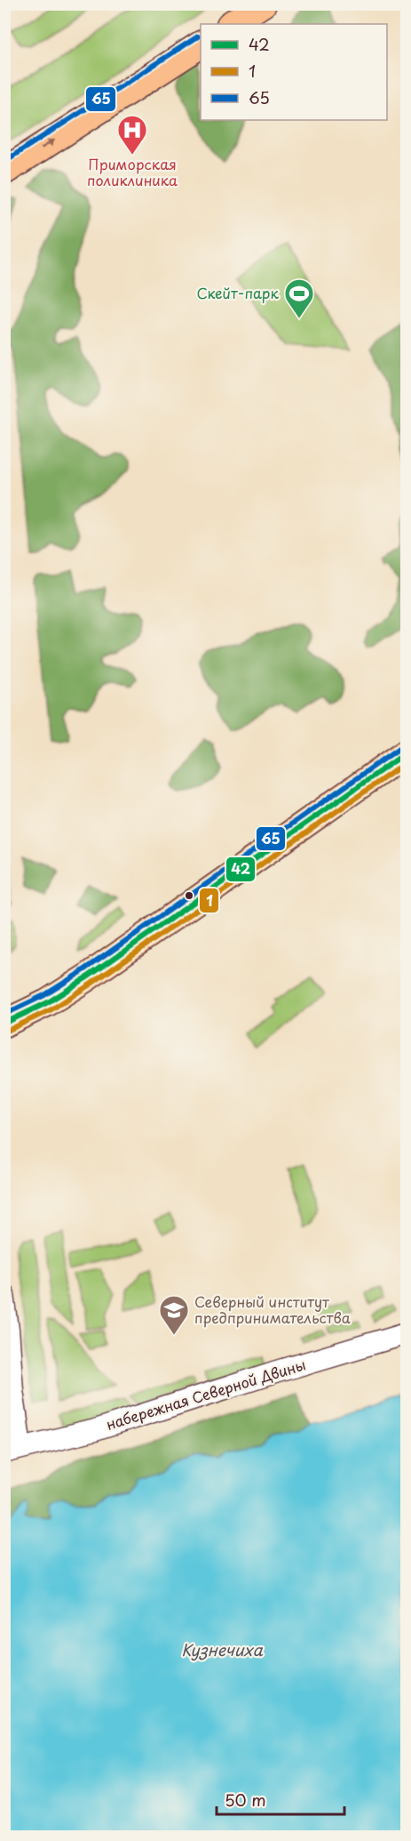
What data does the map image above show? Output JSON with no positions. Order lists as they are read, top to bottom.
{
  "streets": {
    "street": ["набережная Северной Двины"]
  },
  "water": ["Кузнечиха"],
  "places": {
    "hospital": ["Приморская поликлиника"],
    "sports": ["Скейт-парк"],
    "school or university": ["Северный институт предпринимательства"]
  },
  "lines": ["transit line 65", "transit line 42", "transit line 1"],
  "legend": ["42", "1", "65"],
  "scale_bar": "50 m"
}
